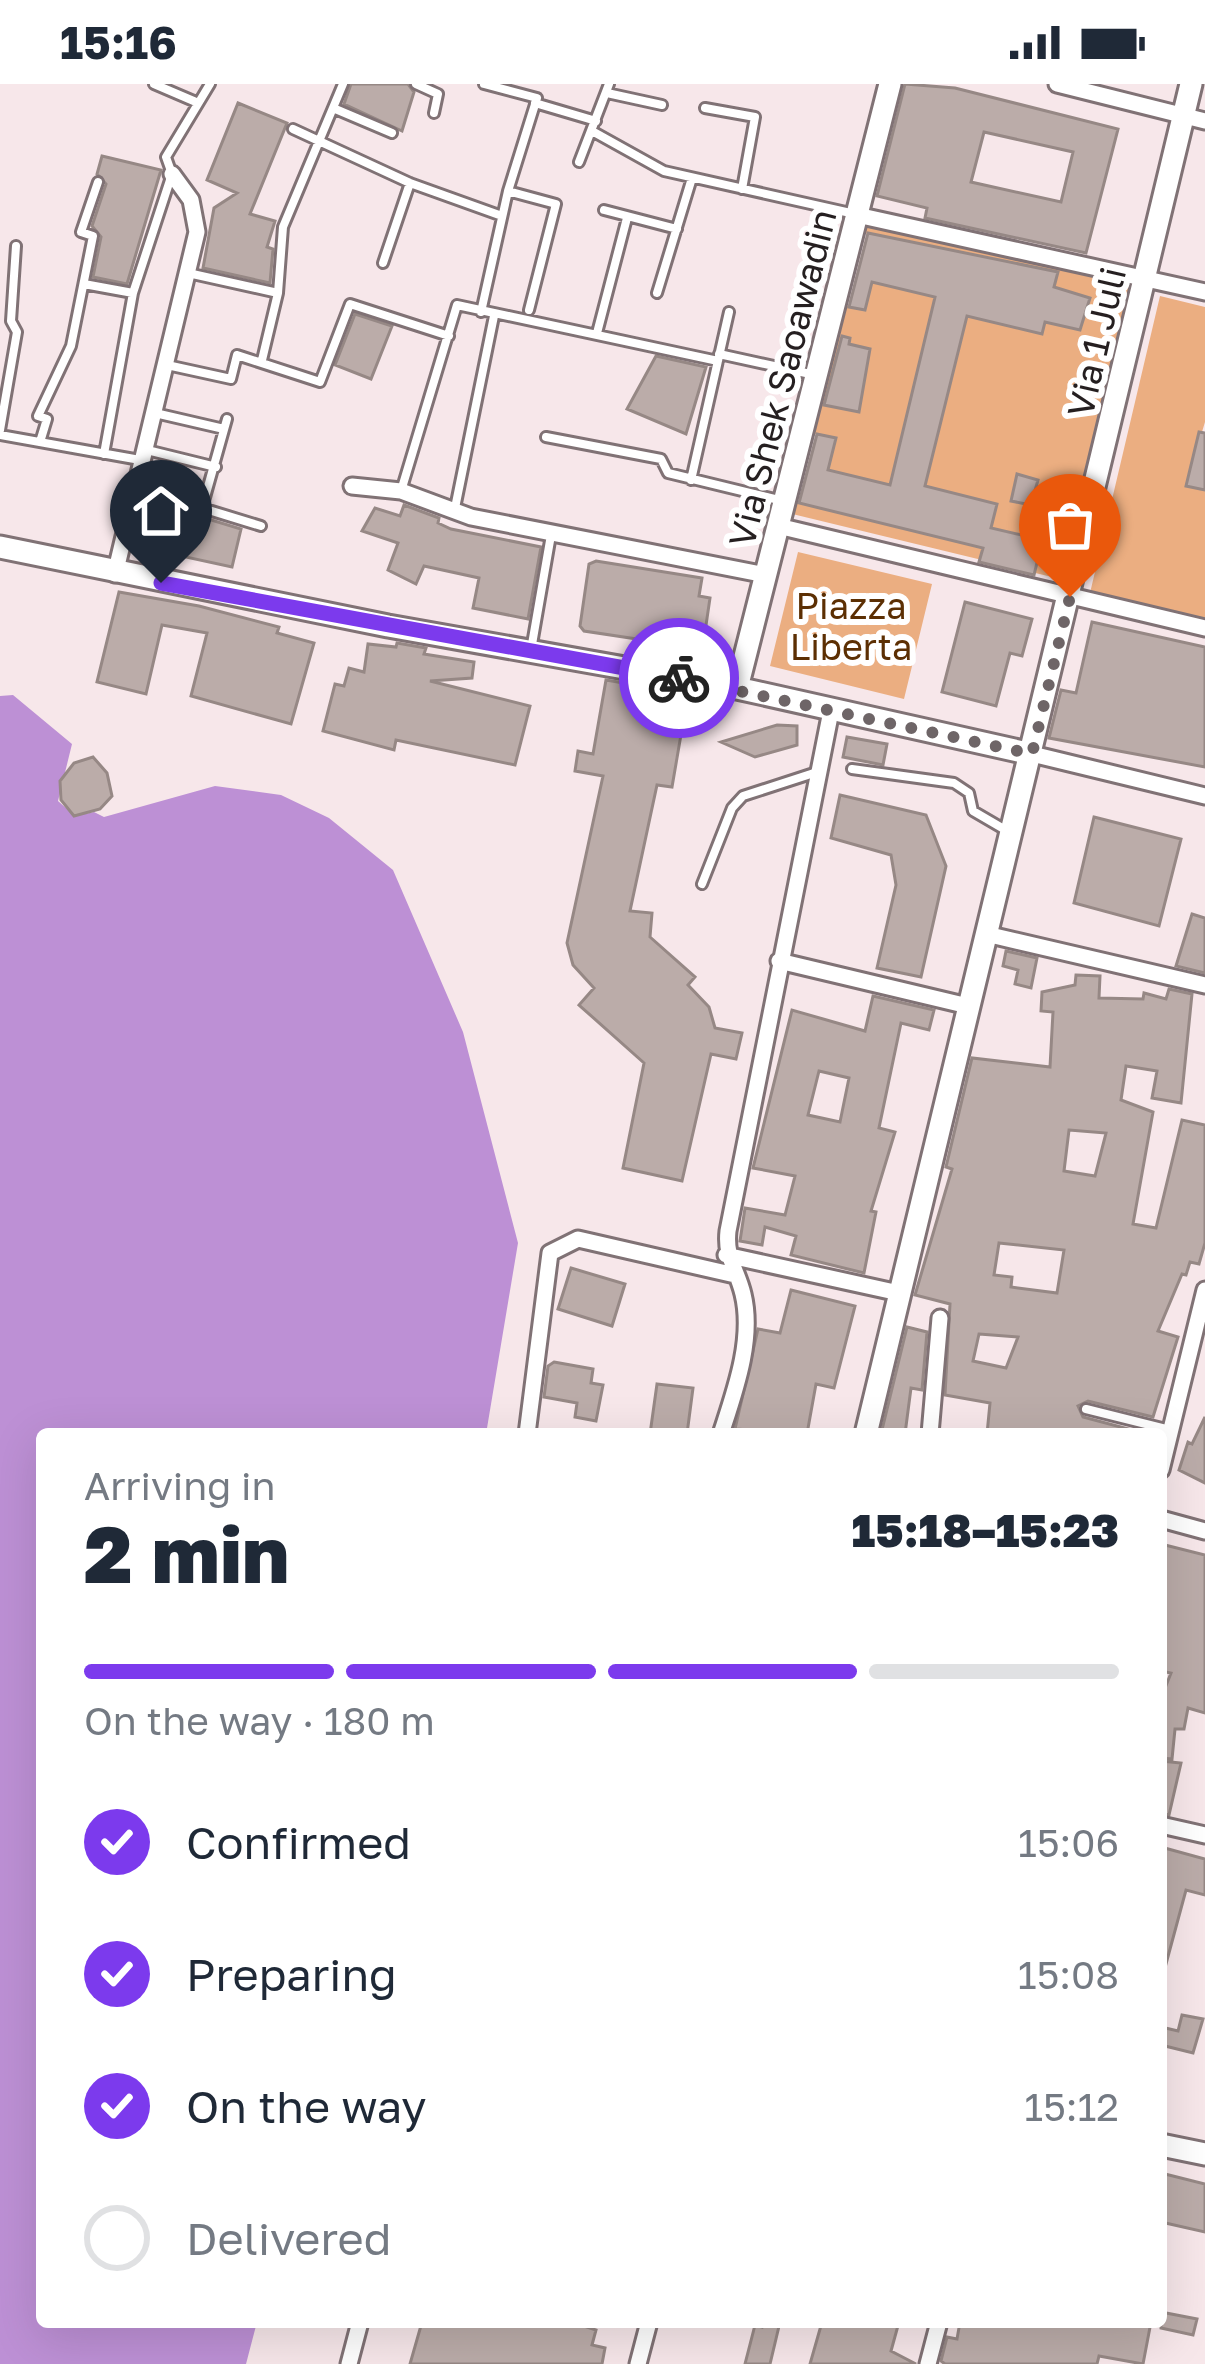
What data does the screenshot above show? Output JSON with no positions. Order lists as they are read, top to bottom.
{
  "streets": {
    "main road": ["Via 1 Juli", "Via Shek Saoawadin"]
  },
  "parks": ["Piazza Liberta"],
  "page": {
    "status": "15:16",
    "heading": ["2 min", "Arriving in", "15:18–15:23"],
    "bar": "On the way · 180 m",
    "list": [
      ["Confirmed", "15:06"],
      ["Preparing", "15:08"],
      ["On the way", "15:12"],
      "Delivered"
    ]
  }
}
